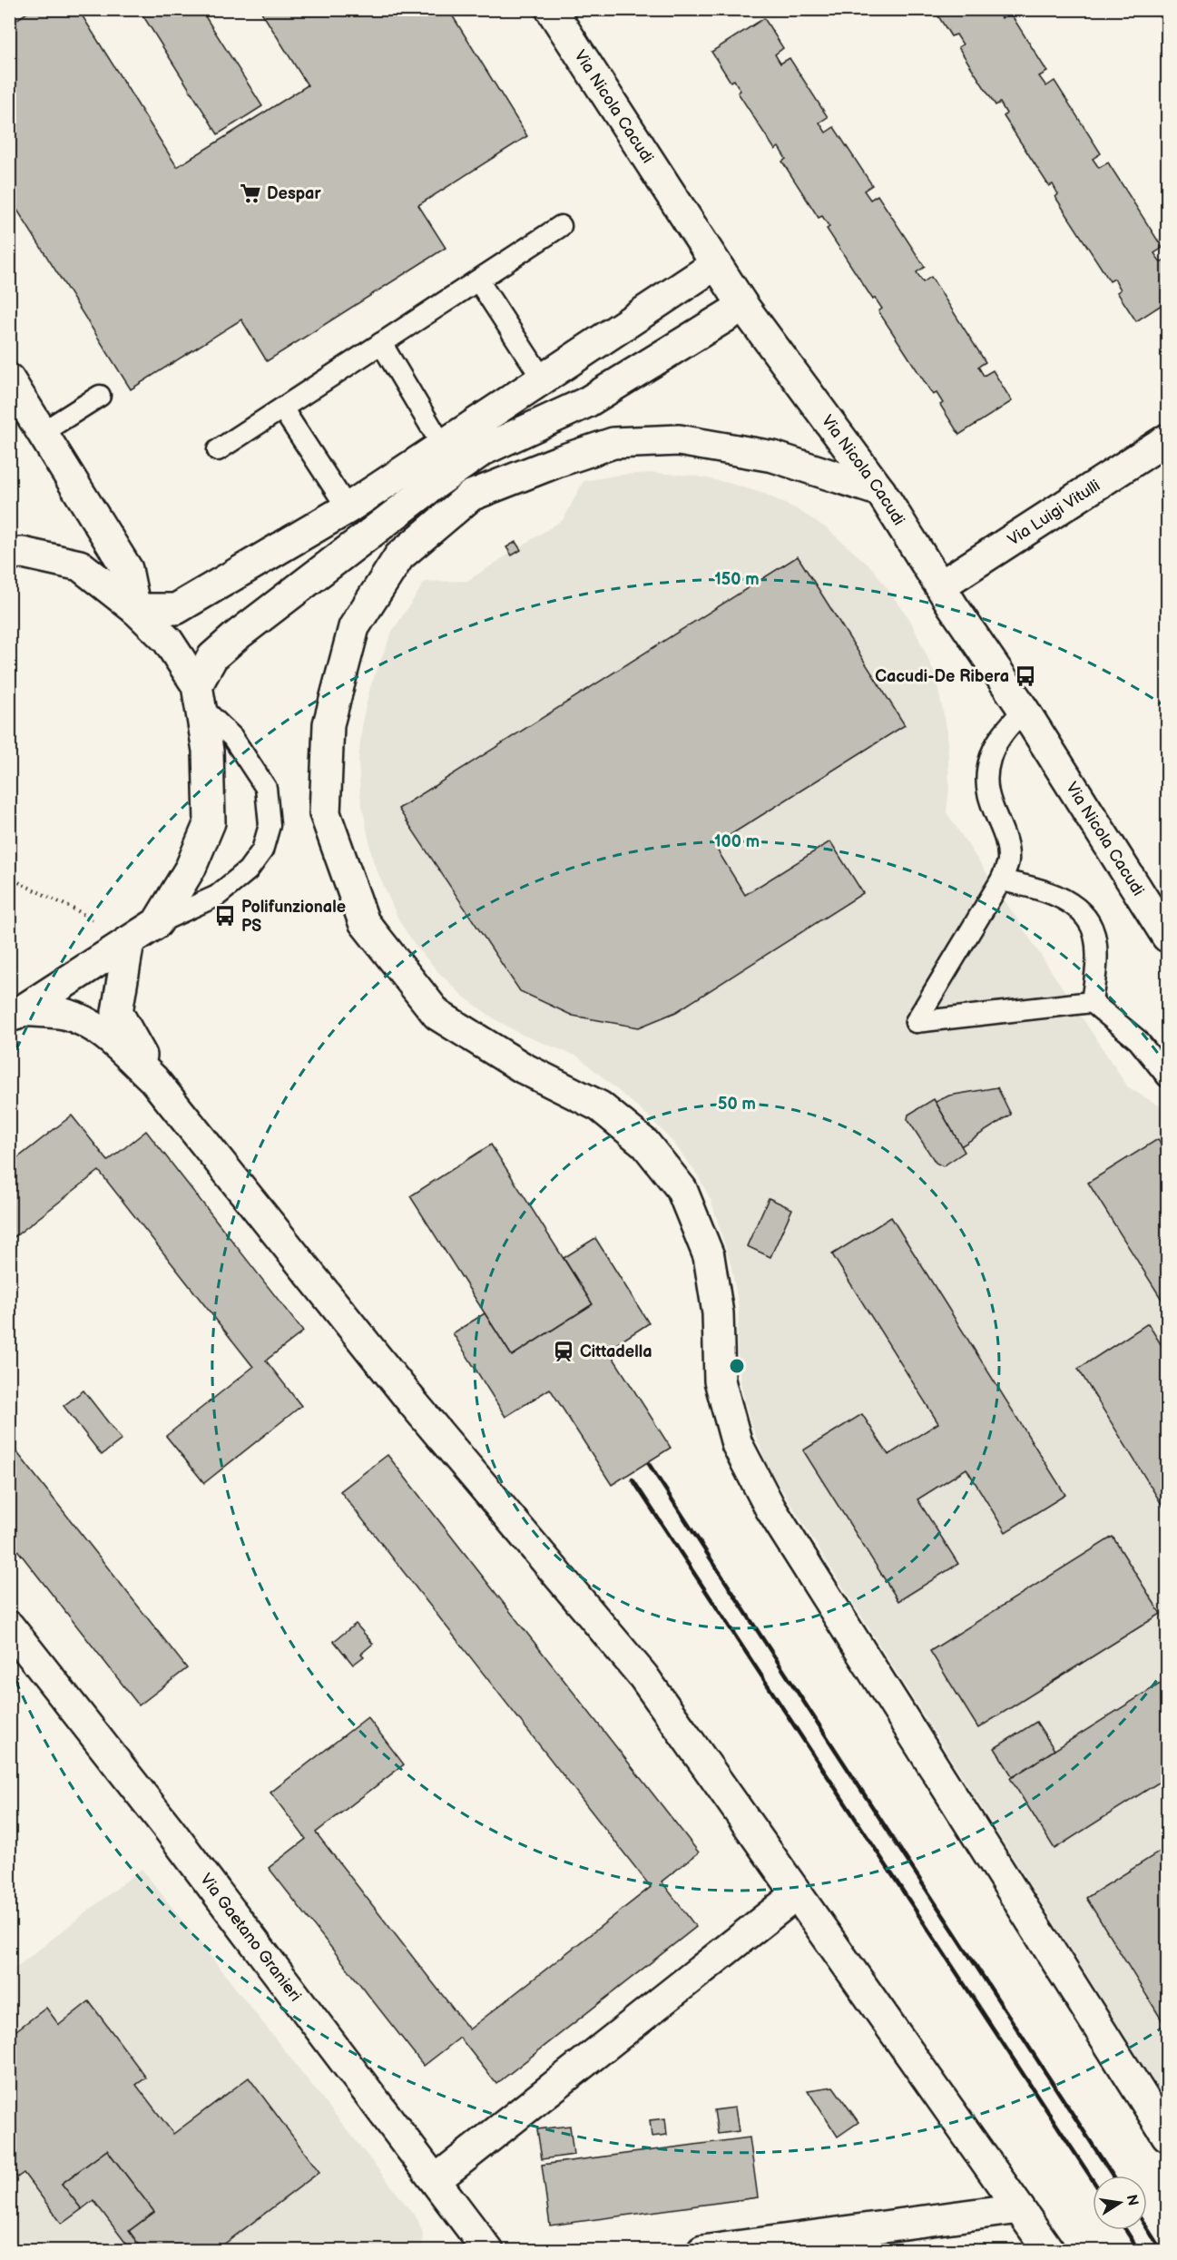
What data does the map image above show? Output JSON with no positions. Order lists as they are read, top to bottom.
{
  "streets": {
    "street": ["Via Nicola Cacudi", "Via Luigi Vitulli", "Via Gaetano Granieri"]
  },
  "crossings": [
    ["Via Nicola Cacudi", "Via Luigi Vitulli"]
  ],
  "places": {
    "supermarket": ["Despar"],
    "bus stop": ["Cacudi-De Ribera", "Polifunzionale PS"],
    "station": ["Cittadella"]
  },
  "north": "right",
  "rings": ["150 m", "100 m", "50 m"]
}
